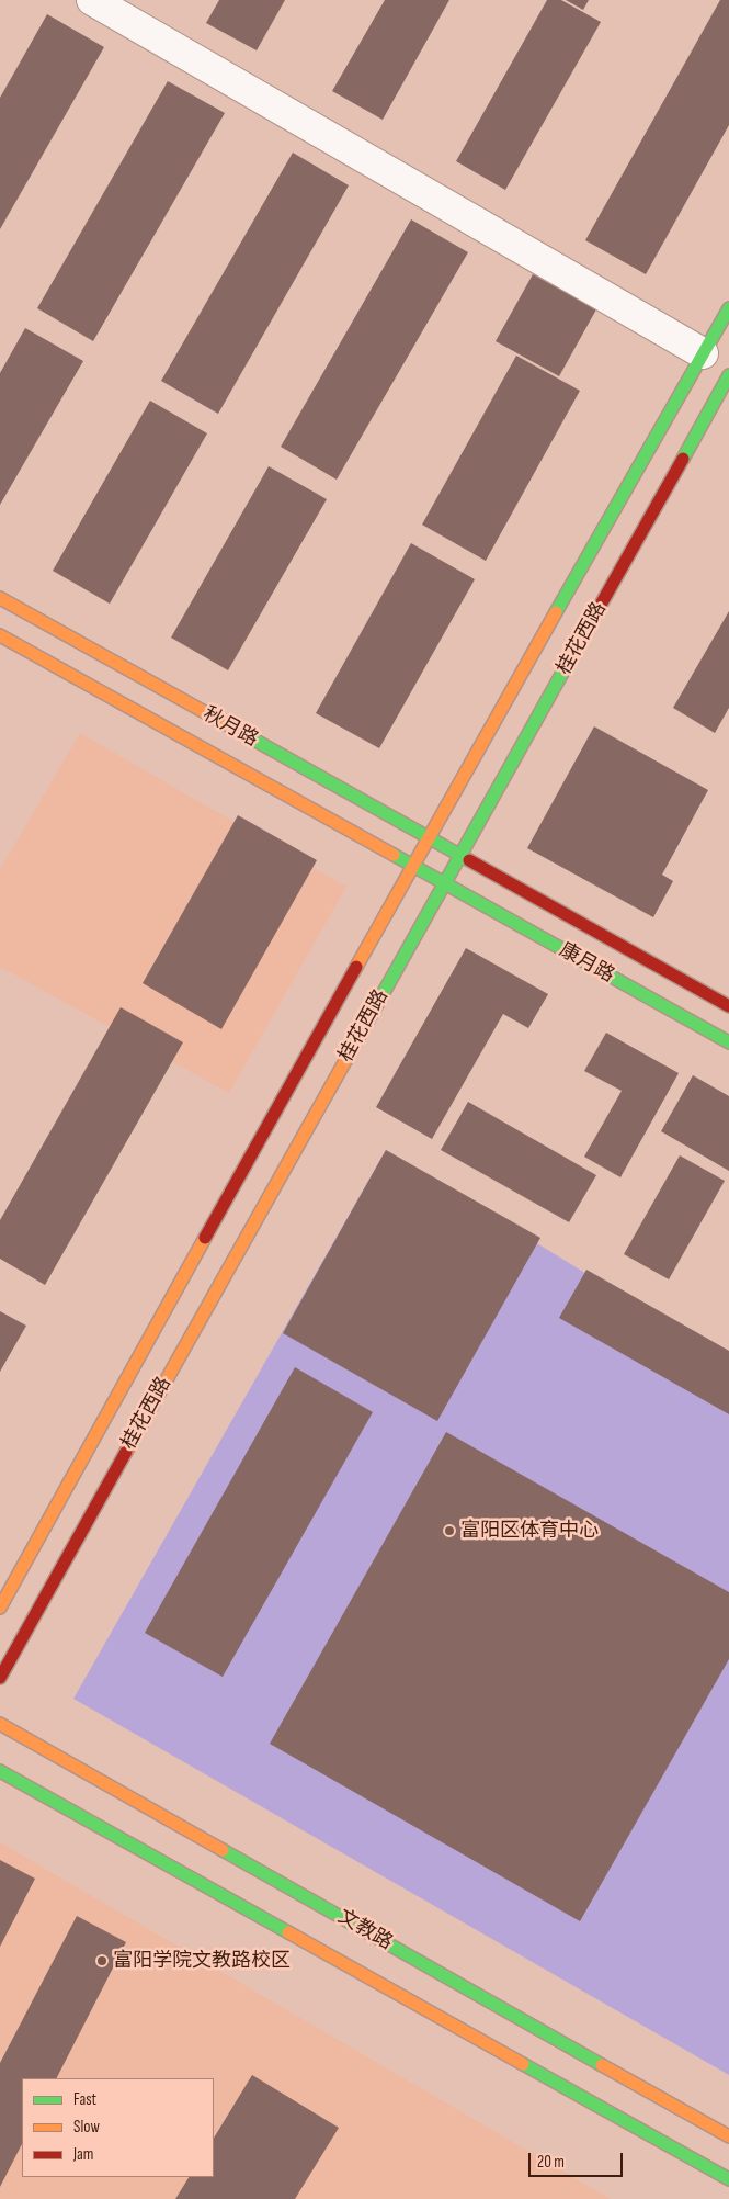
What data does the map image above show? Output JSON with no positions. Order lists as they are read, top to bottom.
{
  "streets": {
    "street": [
      "桂花西路",
      "秋月路",
      "康月路",
      "文教路"
    ]
  },
  "crossings": [
    ["桂花西路", "秋月路"],
    ["桂花西路", "康月路"],
    ["秋月路", "康月路"]
  ],
  "places": ["富阳区体育中心", "富阳学院文教路校区"],
  "legend": ["Fast", "Slow", "Jam"],
  "scale_bar": "20 m"
}
